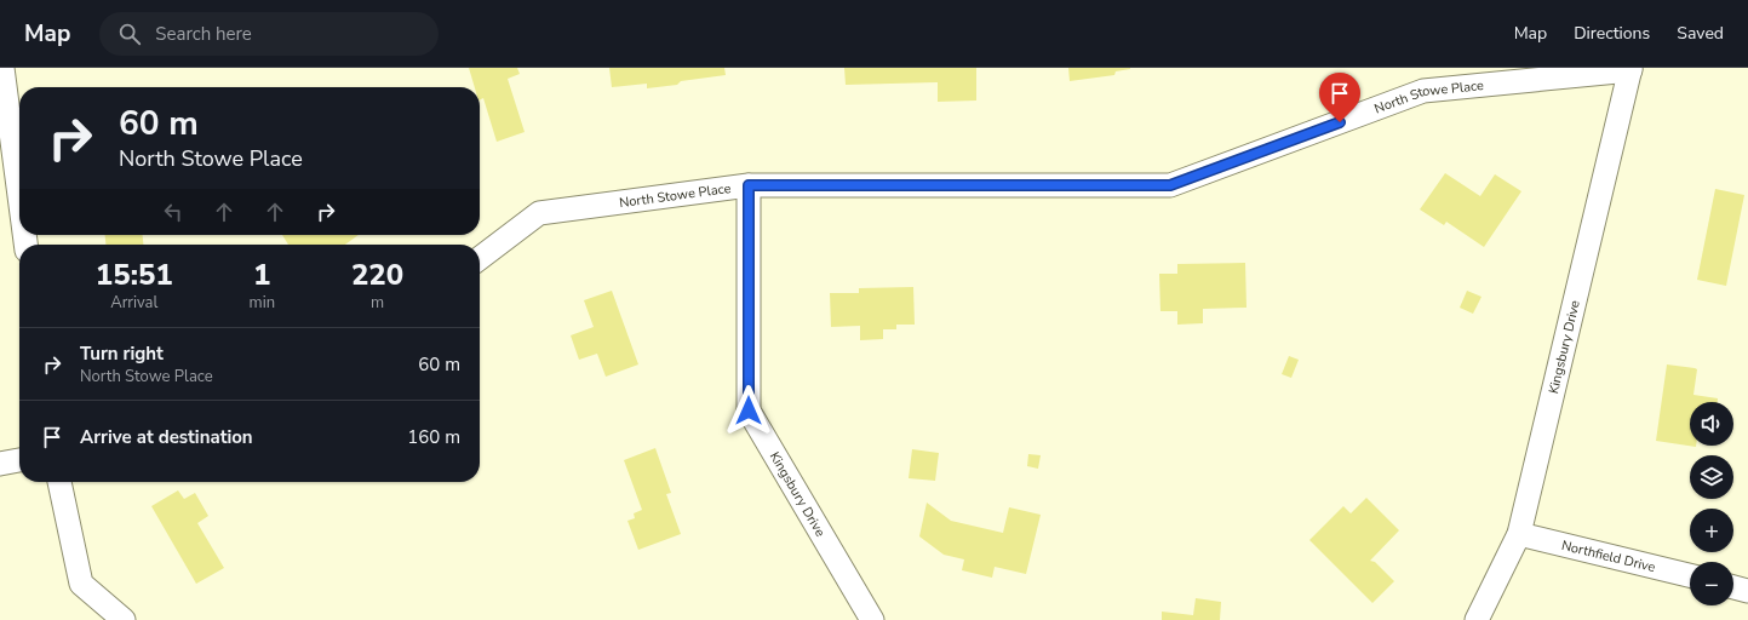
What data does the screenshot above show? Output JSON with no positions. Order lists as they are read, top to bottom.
{
  "streets": {
    "street": ["North Stowe Place", "Kingsbury Drive", "Northfield Drive"]
  },
  "crossings": [
    ["North Stowe Place", "Kingsbury Drive"],
    ["Kingsbury Drive", "Northfield Drive"]
  ],
  "page": {
    "header": "Map",
    "search": "Search here",
    "nav": ["Map", "Directions", "Saved"],
    "turn": ["60 m", "North Stowe Place"],
    "eta": [
      "15:51",
      "Arrival",
      "1",
      "min",
      "220",
      "m"
    ],
    "list": [
      {
        "name": "Turn right",
        "note": "North Stowe Place",
        "value": "60 m"
      },
      {
        "name": "Arrive at destination",
        "value": "160 m"
      }
    ],
    "map_buttons": ["+", "−"]
  }
}
